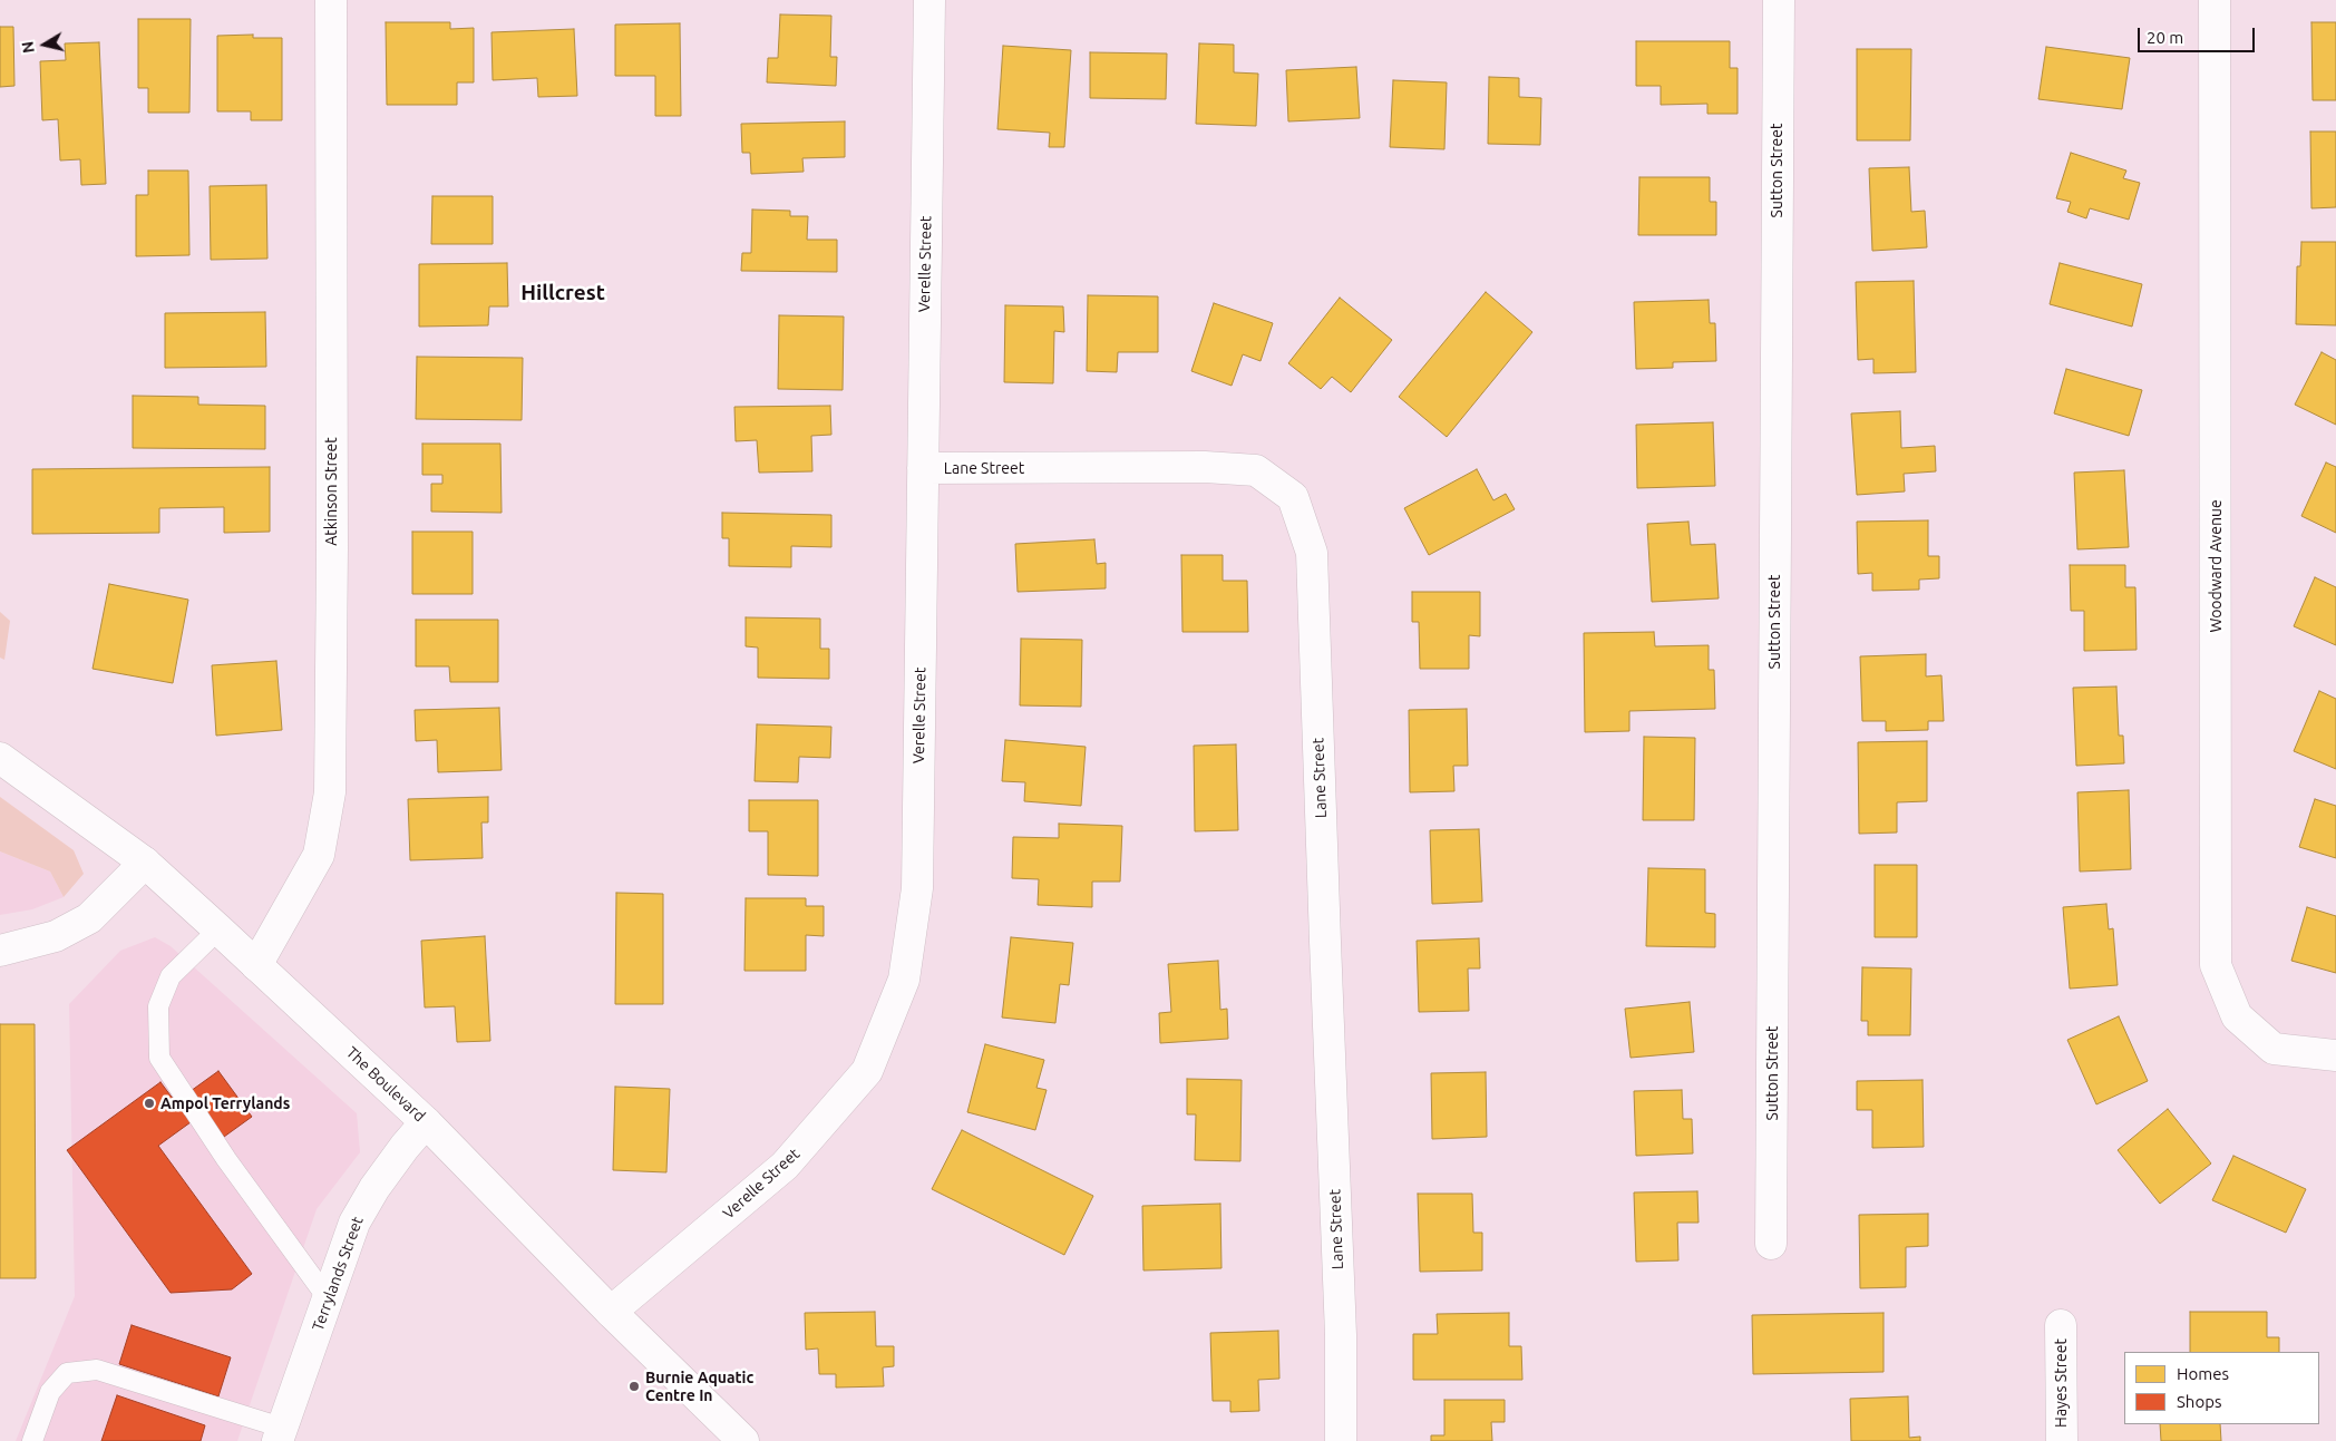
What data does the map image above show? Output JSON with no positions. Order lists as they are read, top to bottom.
{
  "streets": {
    "street": [
      "Sutton Street",
      "Verelle Street",
      "Lane Street",
      "Atkinson Street",
      "Woodward Avenue",
      "The Boulevard",
      "Terrylands Street",
      "Hayes Street"
    ]
  },
  "crossings": [
    ["Verelle Street", "Lane Street"],
    ["Verelle Street", "The Boulevard"],
    ["Atkinson Street", "The Boulevard"],
    ["The Boulevard", "Terrylands Street"]
  ],
  "districts": ["Hillcrest"],
  "places": ["Ampol Terrylands", "Burnie Aquatic Centre In"],
  "legend": ["Homes", "Shops"],
  "scale_bar": "20 m",
  "north": "left"
}
